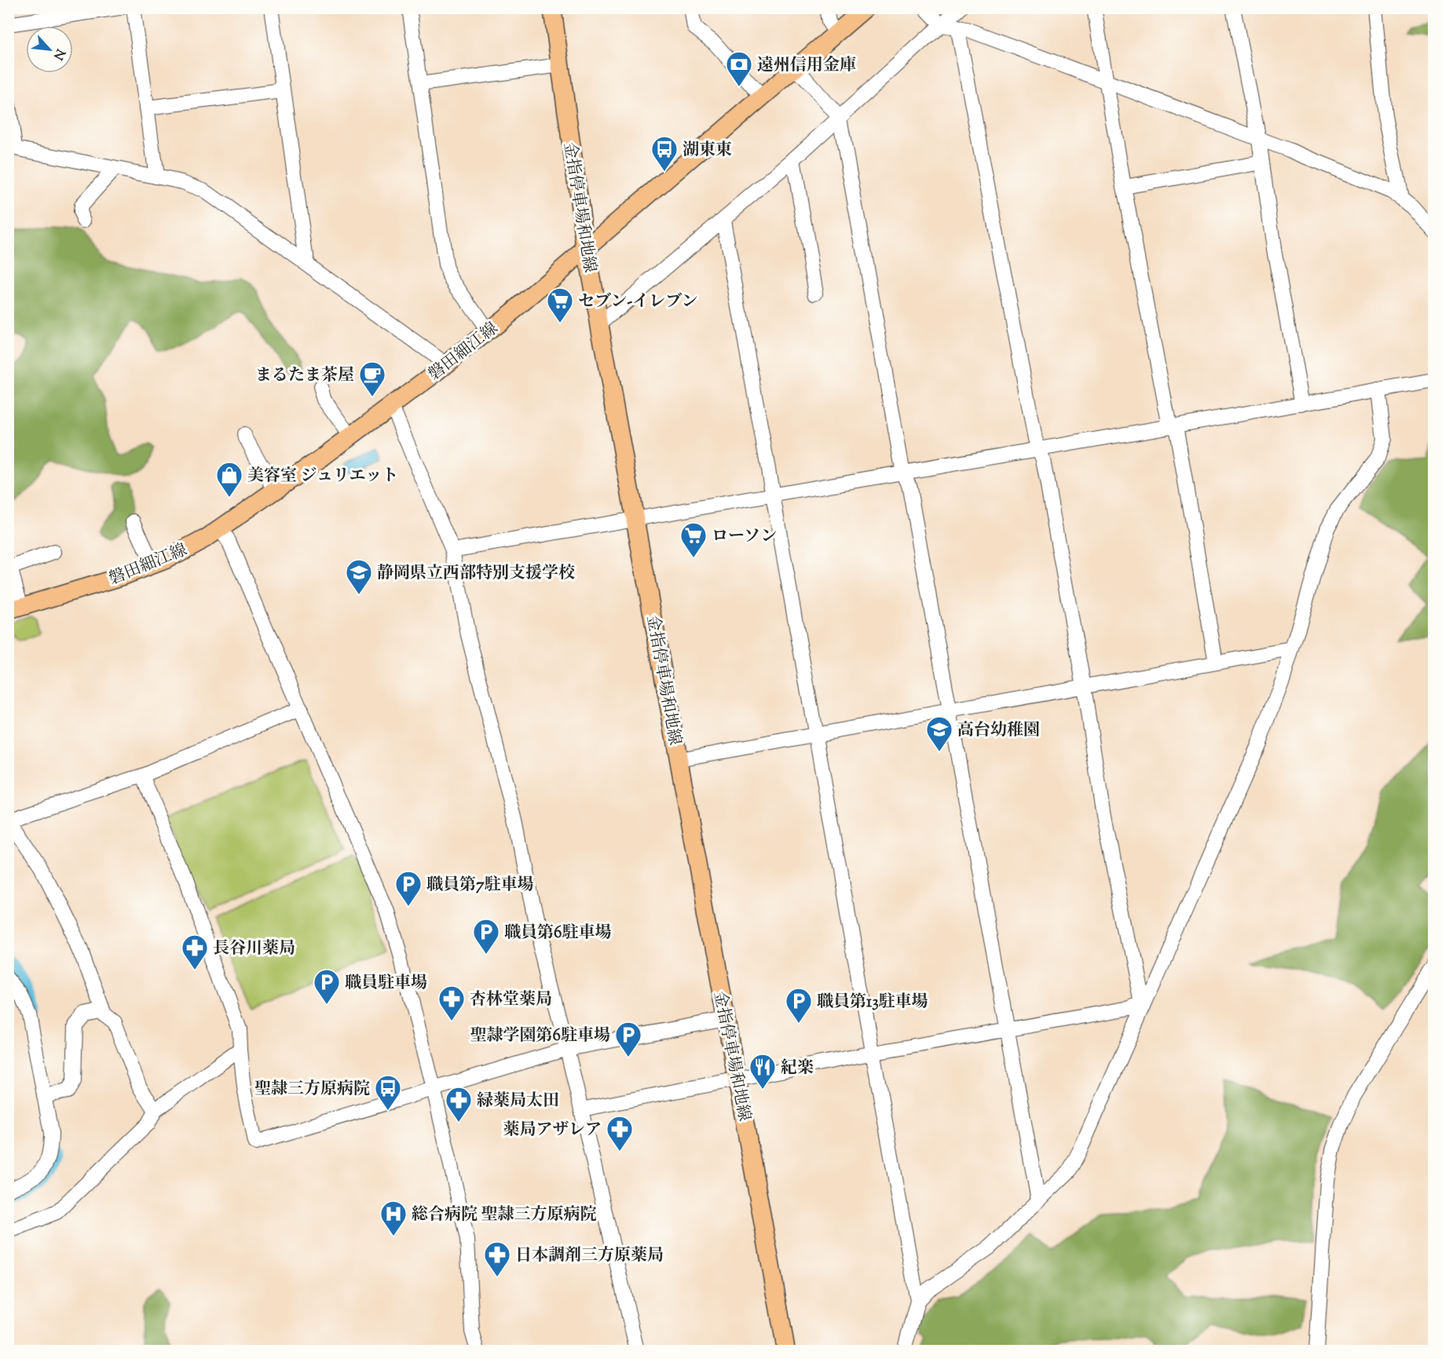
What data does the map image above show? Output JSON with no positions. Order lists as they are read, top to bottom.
{
  "streets": {
    "main road": ["金指停車場和地線", "磐田細江線"]
  },
  "crossings": [
    ["金指停車場和地線", "磐田細江線"]
  ],
  "places": {
    "bank": ["遠州信用金庫"],
    "bus stop": ["湖東東", "聖隷三方原病院"],
    "supermarket": ["セブン-イレブン", "ローソン"],
    "cafe": ["まるたま茶屋"],
    "shop": ["美容室 ジュリエット"],
    "school or university": ["静岡県立西部特別支援学校", "高台幼稚園"],
    "parking": [
      "職員第7駐車場",
      "職員第6駐車場",
      "職員駐車場",
      "職員第13駐車場",
      "聖隷学園第6駐車場"
    ],
    "pharmacy": [
      "長谷川薬局",
      "杏林堂薬局",
      "緑薬局太田",
      "薬局アザレア",
      "日本調剤三方原薬局"
    ],
    "restaurant": ["紀楽"],
    "hospital": ["総合病院 聖隷三方原病院"]
  },
  "north": "bottom right"
}
